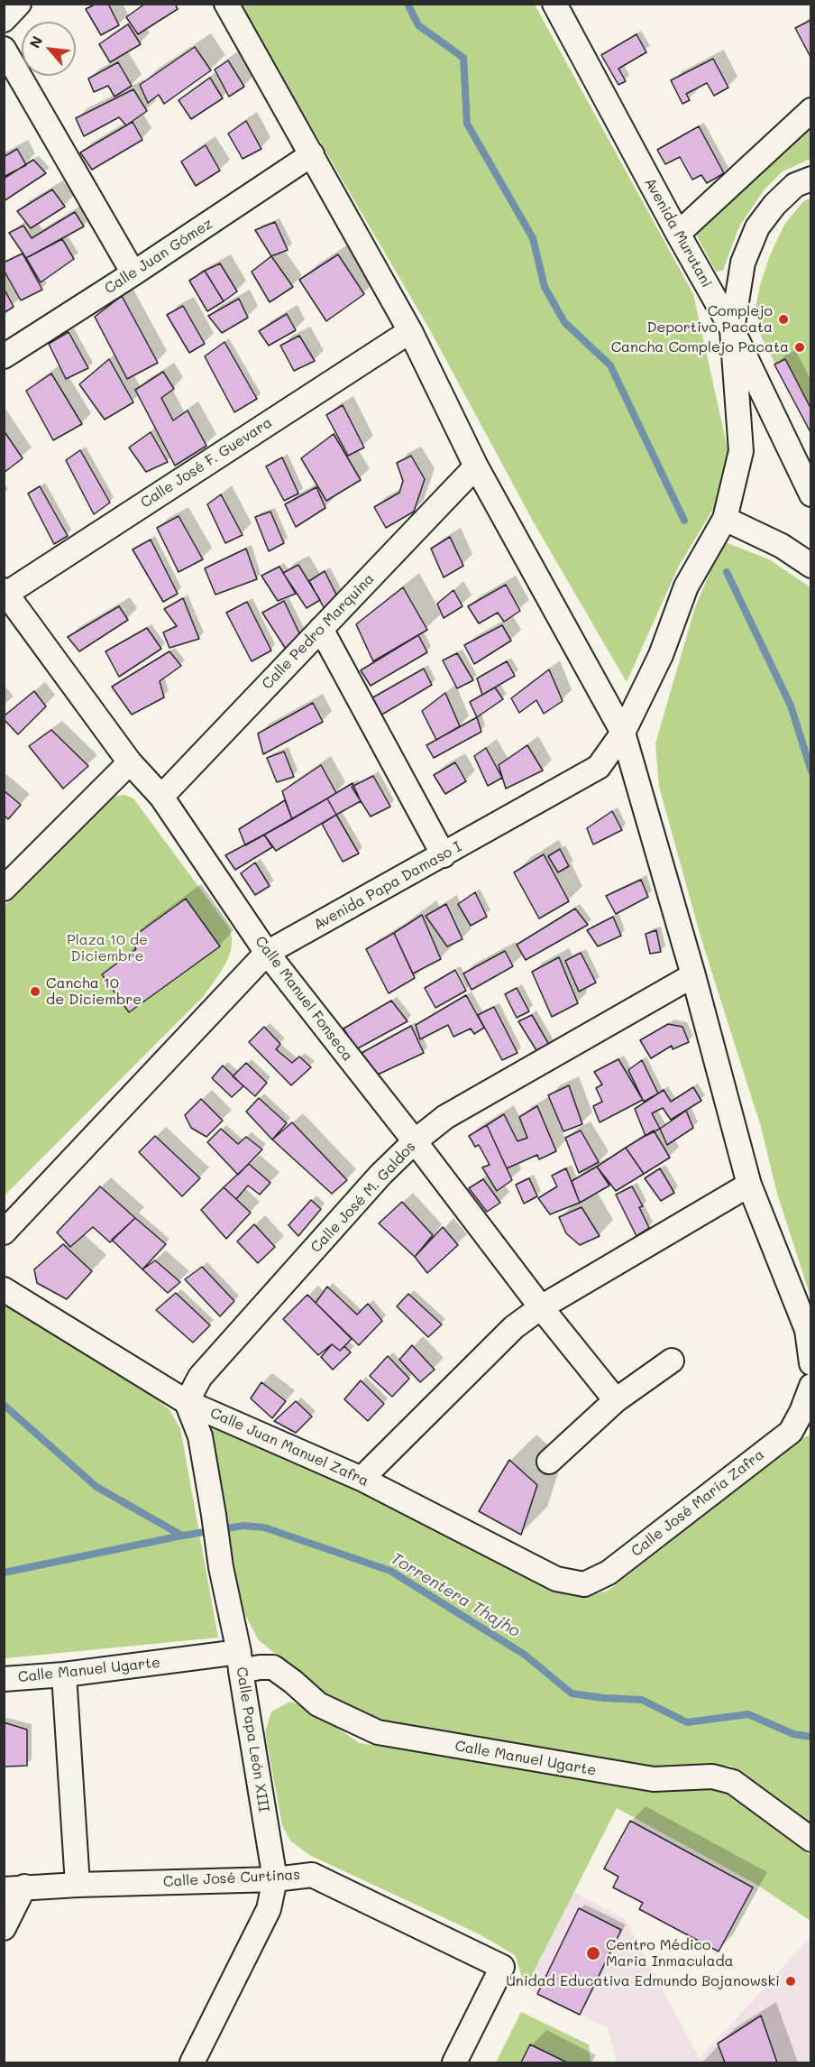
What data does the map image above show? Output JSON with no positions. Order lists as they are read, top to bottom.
{
  "streets": {
    "street": [
      "Avenida Murutani",
      "Calle Juan Gómez",
      "Calle José F. Guevara",
      "Calle Pedro Marquina",
      "Avenida Papa Damaso I",
      "Calle Manuel Fonseca",
      "Calle José M. Galdos",
      "Calle Juan Manuel Zafra",
      "Calle José María Zafra",
      "Calle Manuel Ugarte",
      "Calle Papa León XIII",
      "Calle José Curtinas"
    ]
  },
  "crossings": [
    ["Avenida Murutani", "Avenida Papa Damaso I"],
    ["Calle José F. Guevara", "Calle Manuel Fonseca"],
    ["Calle Pedro Marquina", "Calle Manuel Fonseca"],
    ["Avenida Papa Damaso I", "Calle Manuel Fonseca"],
    ["Calle Manuel Fonseca", "Calle José M. Galdos"],
    ["Calle José M. Galdos", "Calle Juan Manuel Zafra"],
    ["Calle José M. Galdos", "Calle Papa León XIII"],
    ["Calle Juan Manuel Zafra", "Calle José María Zafra"],
    ["Calle Juan Manuel Zafra", "Calle Papa León XIII"],
    ["Calle Manuel Ugarte", "Calle Papa León XIII"],
    ["Calle Papa León XIII", "Calle José Curtinas"]
  ],
  "water": ["Torrentera Thajho"],
  "parks": ["Plaza 10 de Diciembre"],
  "places": [
    "Complejo Deportivo Pacata",
    "Cancha Complejo Pacata",
    "Cancha 10 de Diciembre",
    "Centro Médico Maria Inmaculada",
    "Unidad Educativa Edmundo Bojanowski"
  ],
  "north": "top left"
}
